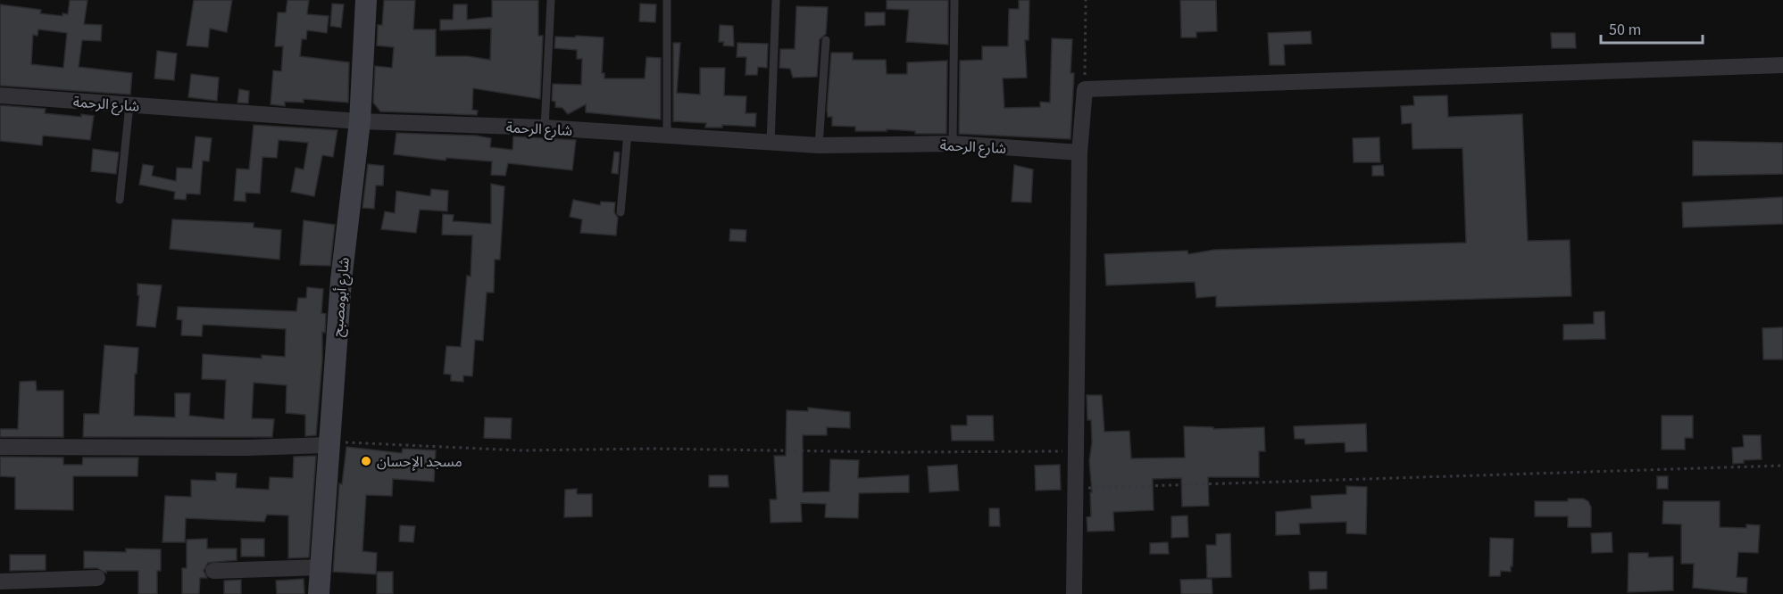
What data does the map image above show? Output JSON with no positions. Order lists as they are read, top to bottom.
{
  "streets": {
    "street": ["شارع الرحمة", "شارع أبومصبح"]
  },
  "crossings": [
    ["شارع الرحمة", "شارع أبومصبح"]
  ],
  "places": ["مسجد الإحسان"],
  "scale_bar": "50 m"
}
